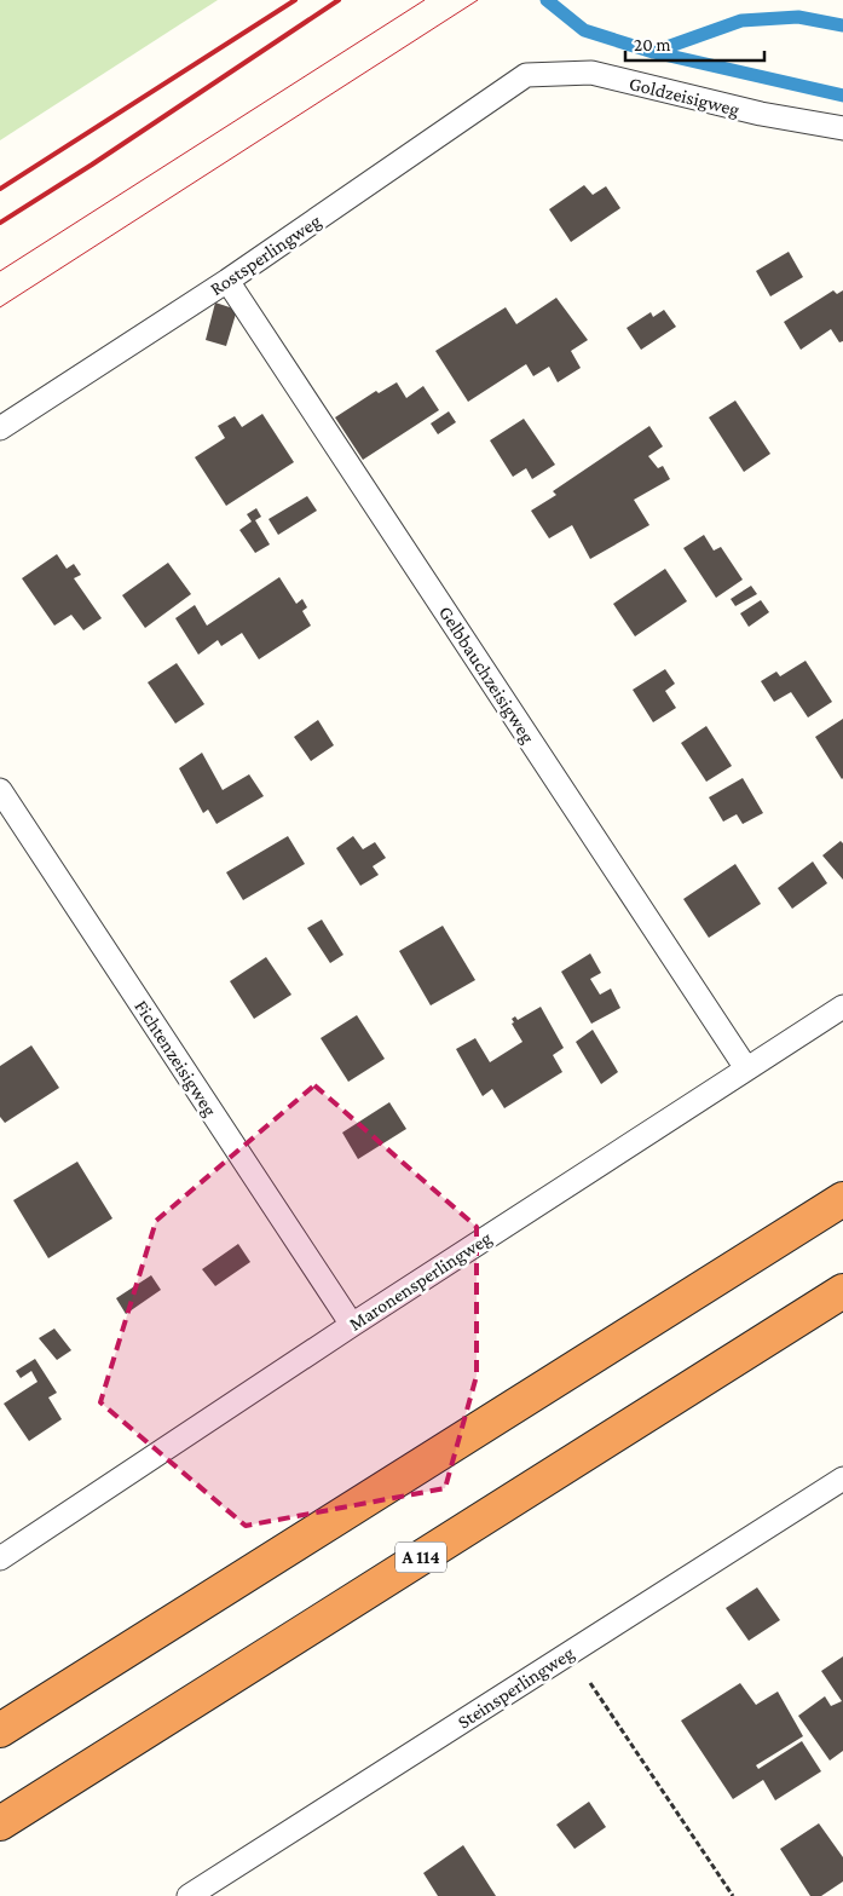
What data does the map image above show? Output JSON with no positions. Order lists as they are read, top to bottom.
{
  "streets": {
    "highway": ["A 114"],
    "lane": [
      "Goldzeisigweg",
      "Rostsperlingweg",
      "Gelbbauchzeisigweg",
      "Fichtenzeisigweg",
      "Maronensperlingweg",
      "Steinsperlingweg"
    ]
  },
  "crossings": [
    ["Goldzeisigweg", "Rostsperlingweg"],
    ["Rostsperlingweg", "Gelbbauchzeisigweg"],
    ["Gelbbauchzeisigweg", "Maronensperlingweg"],
    ["Fichtenzeisigweg", "Maronensperlingweg"]
  ],
  "scale_bar": "20 m"
}
